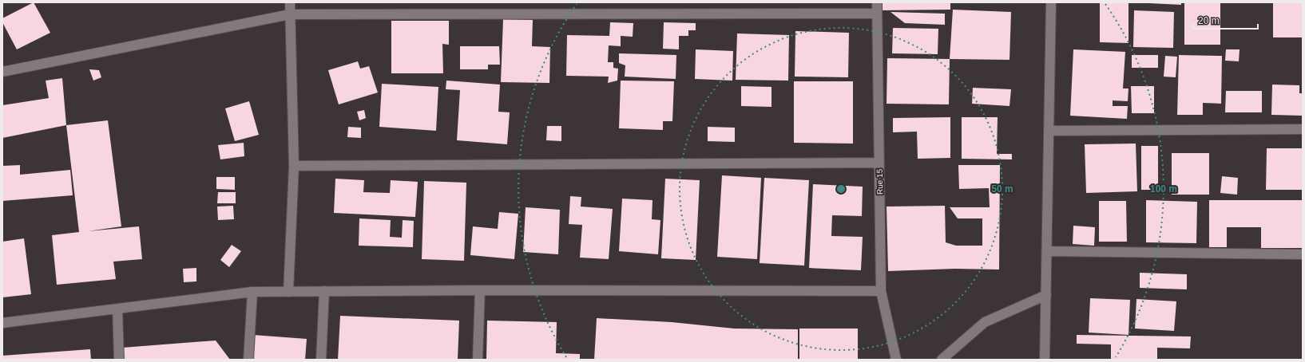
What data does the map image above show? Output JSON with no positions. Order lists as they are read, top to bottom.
{
  "streets": {
    "street": ["Rue 15"]
  },
  "scale_bar": "20 m",
  "rings": ["50 m", "100 m"]
}
